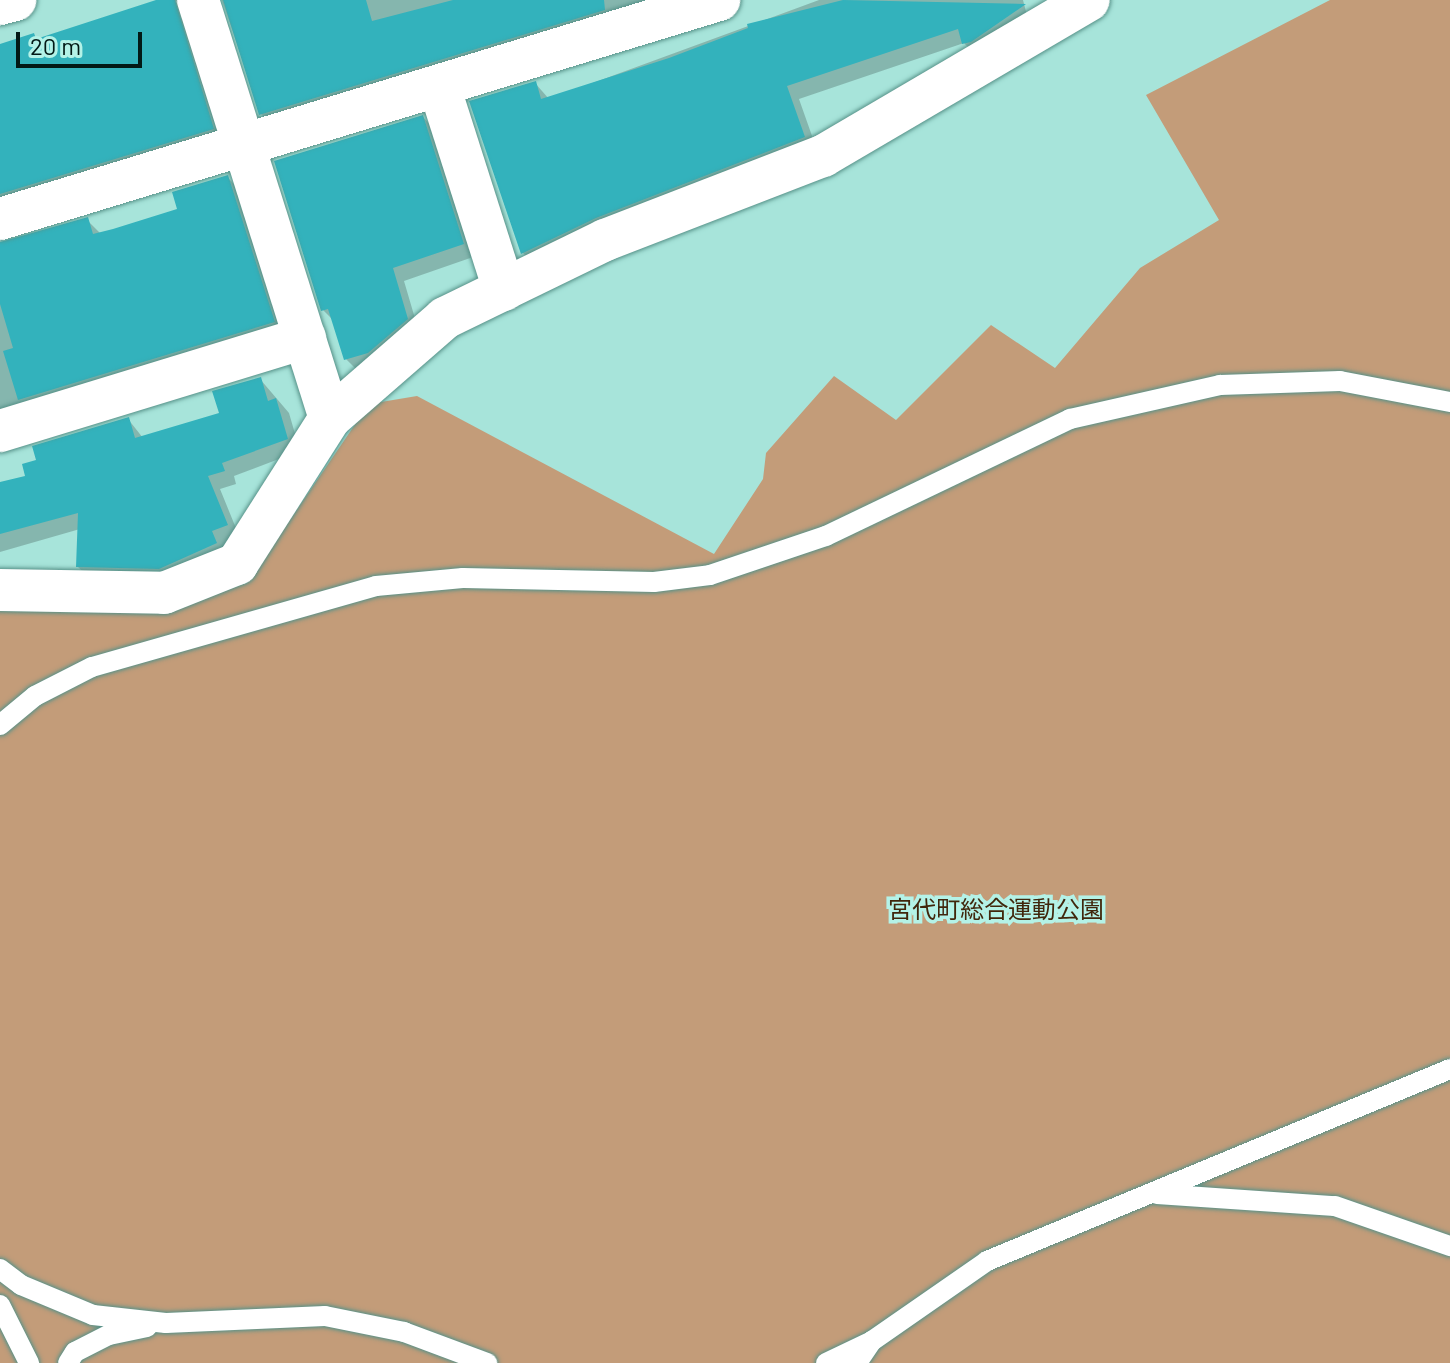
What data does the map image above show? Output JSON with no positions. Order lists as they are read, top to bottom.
{
  "parks": ["宮代町総合運動公園"],
  "scale_bar": "20 m"
}
